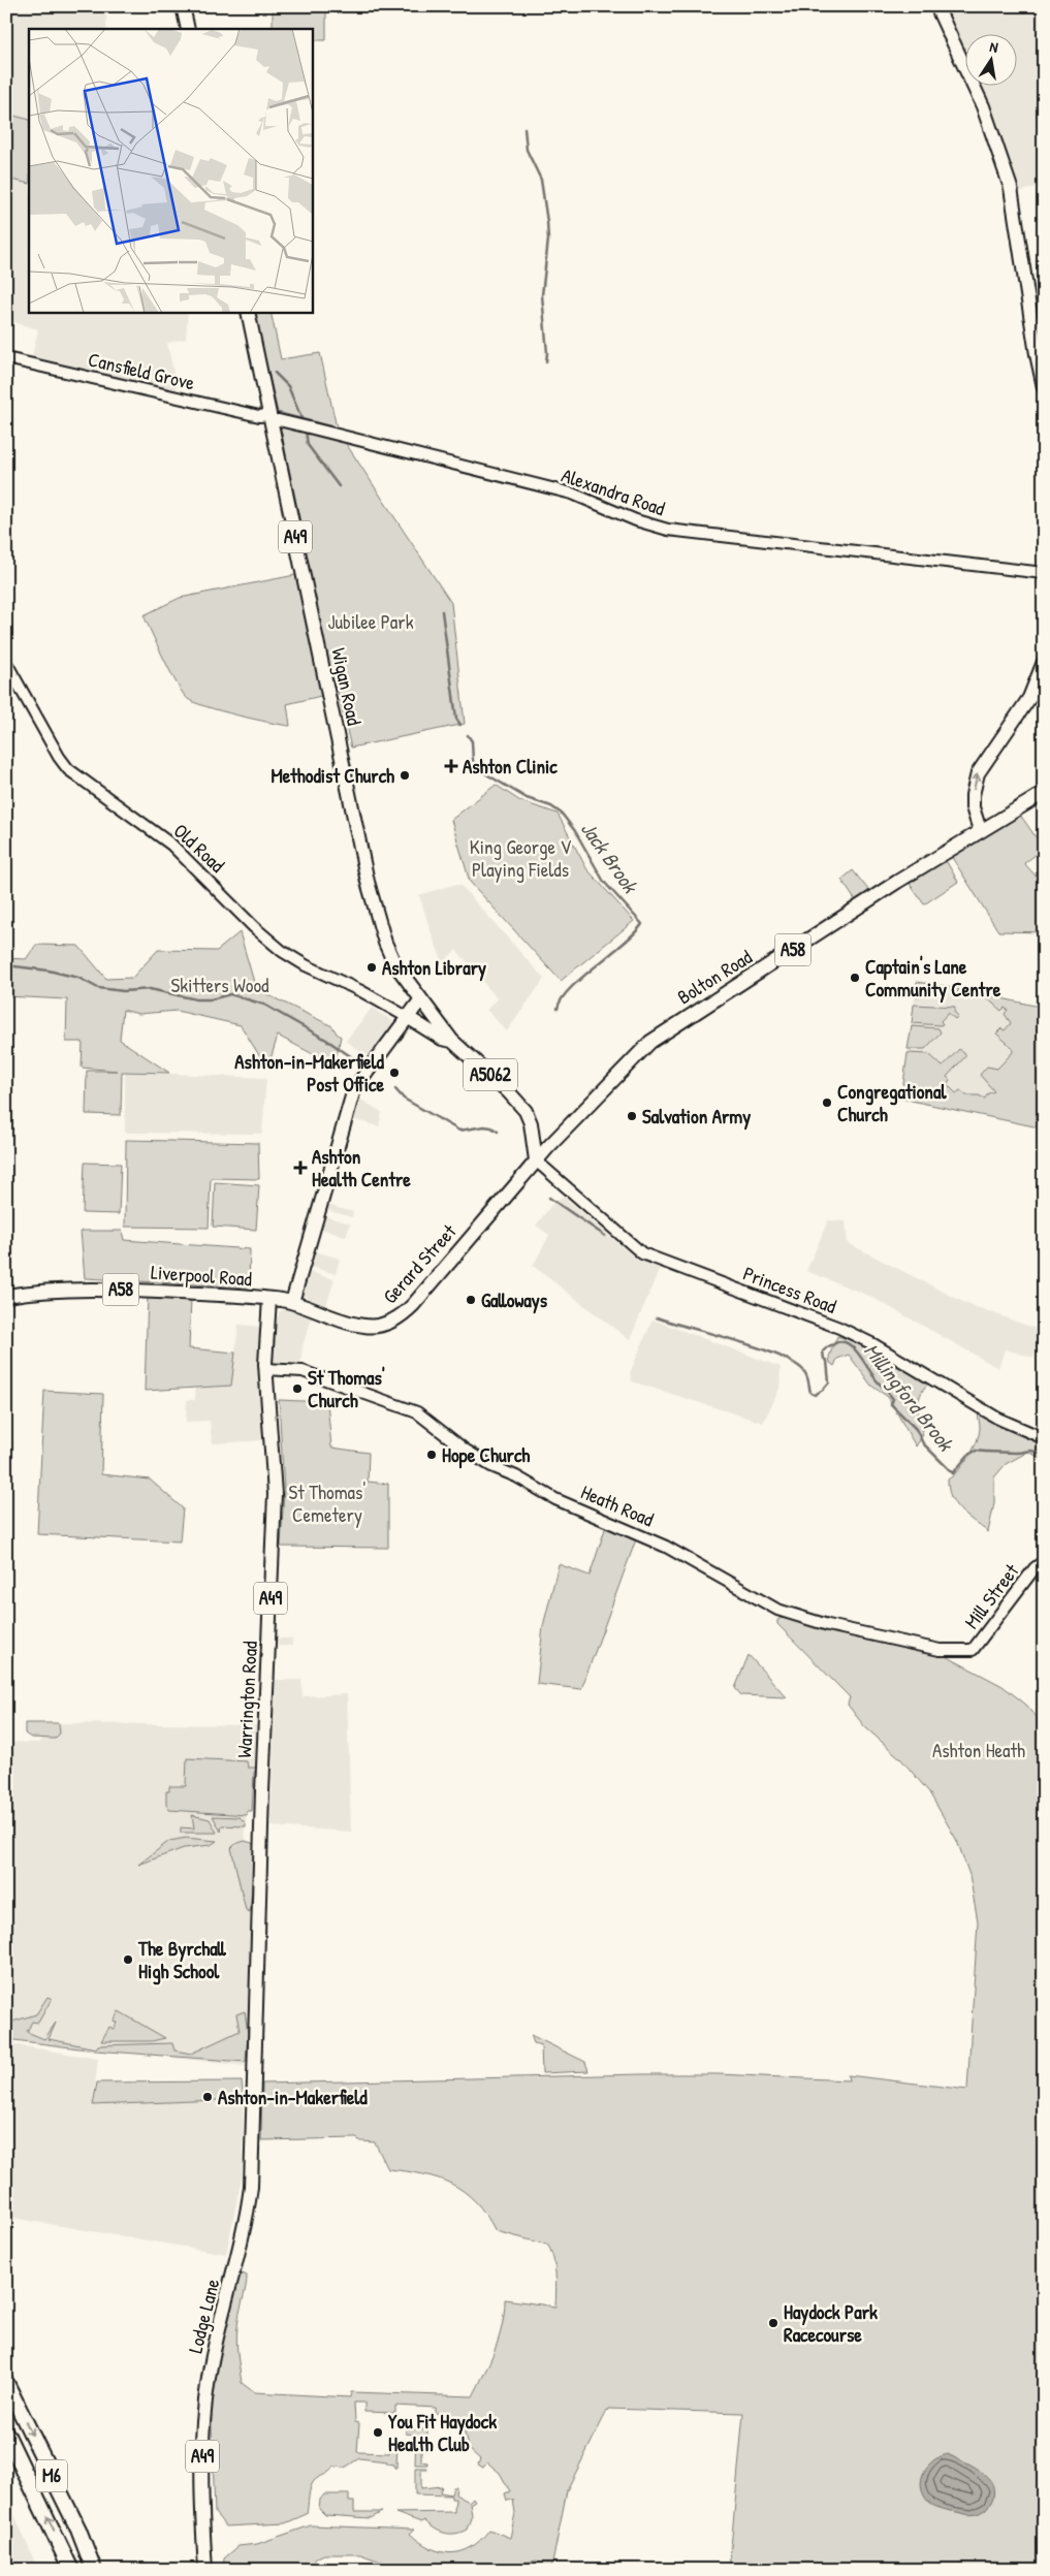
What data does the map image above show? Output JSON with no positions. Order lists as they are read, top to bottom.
{
  "streets": {
    "highway": ["M6"],
    "main road": [
      "A49",
      "Wigan Road",
      "A58",
      "Bolton Road",
      "A5062",
      "Gerard Street",
      "Liverpool Road",
      "Warrington Road",
      "Lodge Lane"
    ],
    "street": [
      "Cansfield Grove",
      "Alexandra Road",
      "Old Road",
      "Princess Road",
      "Heath Road",
      "Mill Street"
    ]
  },
  "crossings": [
    ["Cansfield Grove", "Alexandra Road"],
    ["Cansfield Grove", "Wigan Road"],
    ["Alexandra Road", "Wigan Road"],
    ["Wigan Road", "Old Road"],
    ["Wigan Road", "A5062"],
    ["Wigan Road", "Gerard Street"],
    ["Wigan Road", "Princess Road"],
    ["Bolton Road", "A5062"],
    ["Bolton Road", "Gerard Street"],
    ["A5062", "Gerard Street"],
    ["Gerard Street", "Liverpool Road"],
    ["Gerard Street", "Princess Road"],
    ["Gerard Street", "Warrington Road"],
    ["Liverpool Road", "Warrington Road"],
    ["Heath Road", "Mill Street"],
    ["Heath Road", "Warrington Road"],
    ["Warrington Road", "Lodge Lane"]
  ],
  "water": ["Jack Brook", "Millingford Brook"],
  "parks": [
    "Jubilee Park",
    "King George V Playing Fields",
    "Skitters Wood",
    "St Thomas' Cemetery",
    "Ashton Heath"
  ],
  "places": {
    "health": ["Ashton Clinic", "Ashton Health Centre"],
    "other": [
      "Methodist Church",
      "Ashton Library",
      "Captain's Lane Community Centre",
      "Ashton-in-Makerfield Post Office",
      "Congregational Church",
      "Salvation Army",
      "Galloways",
      "St Thomas' Church",
      "Hope Church",
      "The Byrchall High School",
      "Ashton-in-Makerfield",
      "Haydock Park Racecourse",
      "You Fit Haydock Health Club"
    ]
  },
  "north": "top"
}
